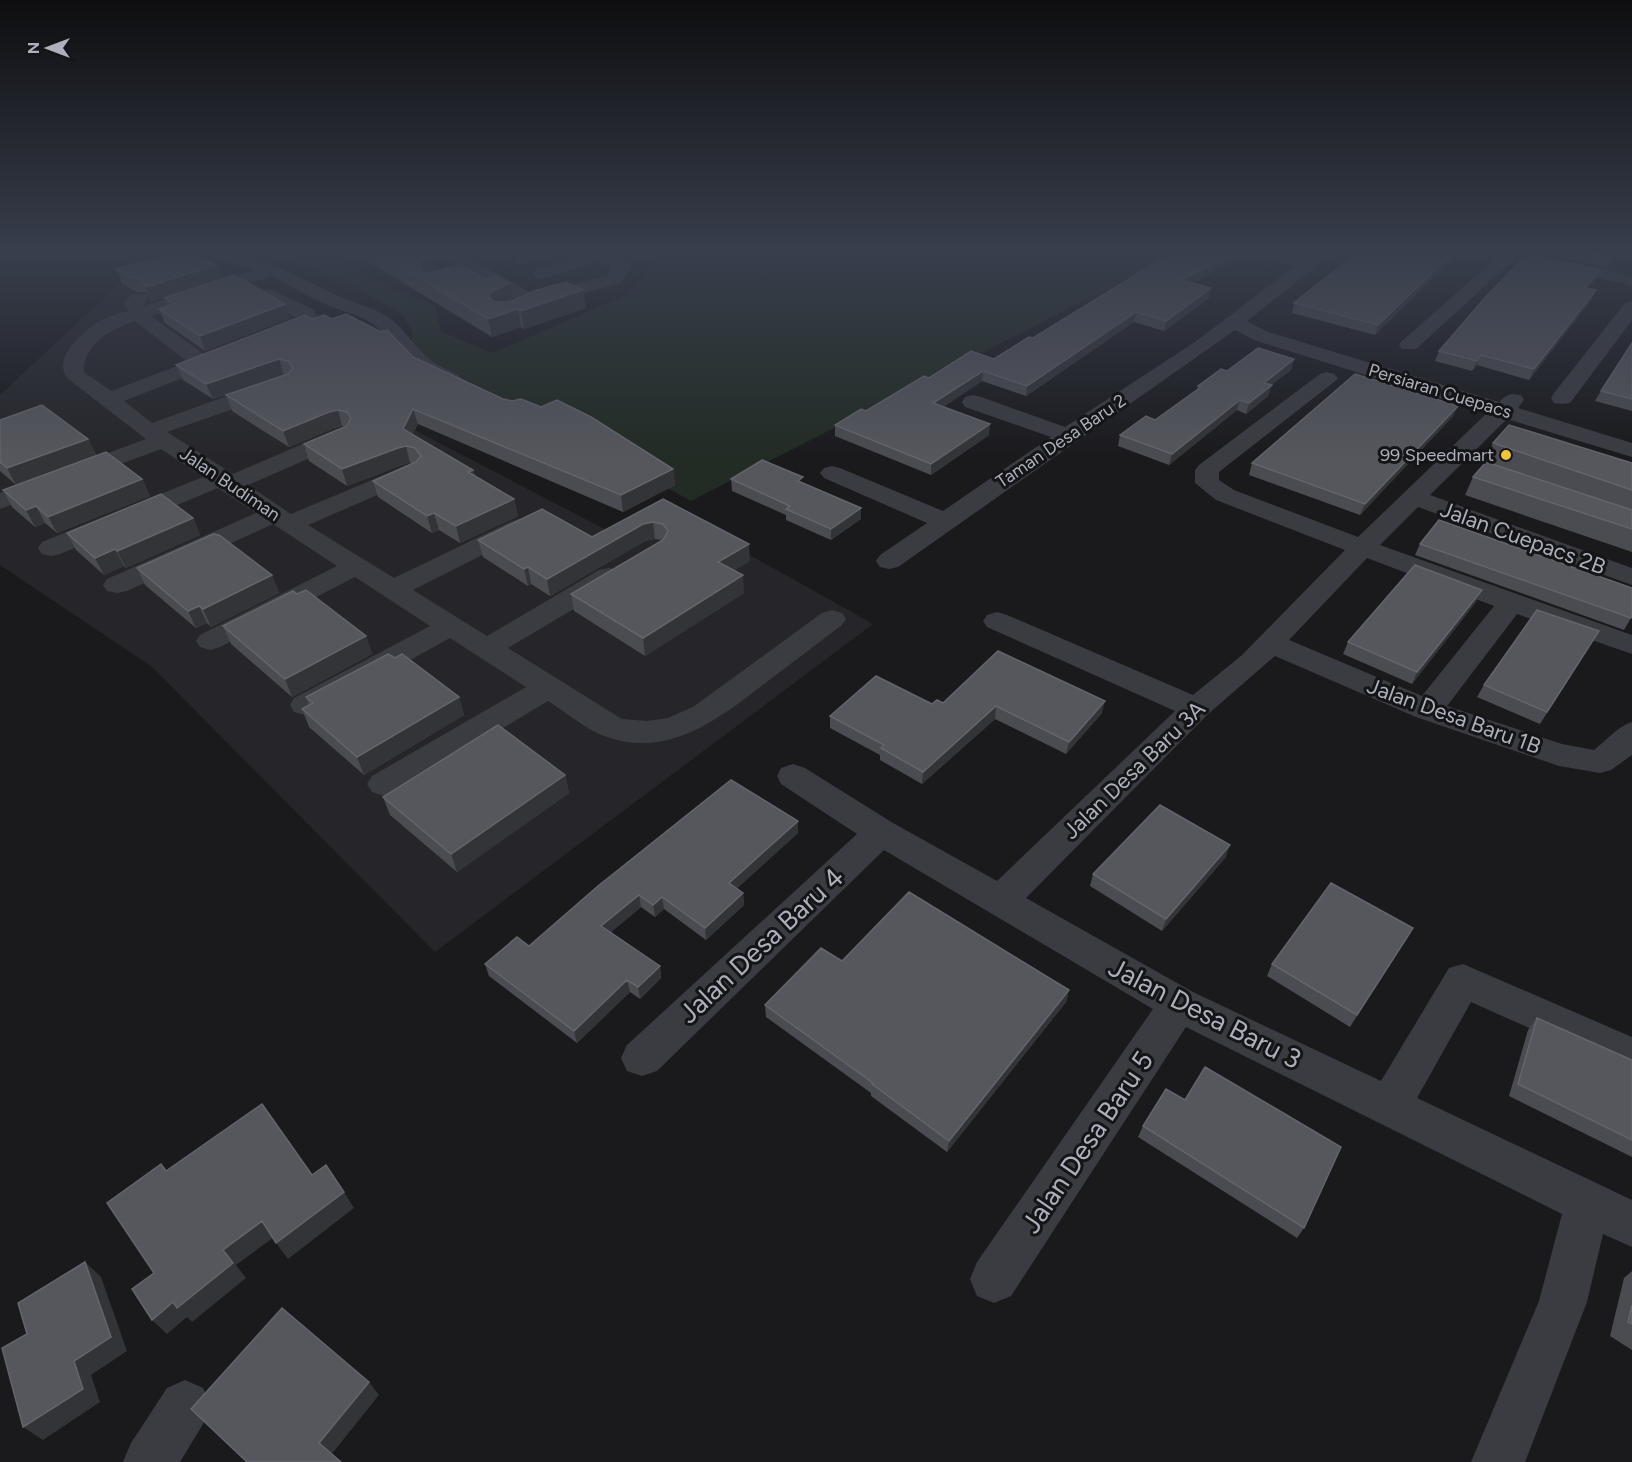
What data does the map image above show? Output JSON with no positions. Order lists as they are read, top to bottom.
{
  "streets": {
    "street": [
      "Persiaran Cuepacs",
      "Taman Desa Baru 2",
      "Jalan Budiman",
      "Jalan Cuepacs 2B",
      "Jalan Desa Baru 1B",
      "Jalan Desa Baru 3A",
      "Jalan Desa Baru 4",
      "Jalan Desa Baru 3",
      "Jalan Desa Baru 5"
    ]
  },
  "crossings": [
    ["Persiaran Cuepacs", "Jalan Desa Baru 3A"],
    ["Jalan Cuepacs 2B", "Jalan Desa Baru 3A"],
    ["Jalan Desa Baru 1B", "Jalan Desa Baru 3A"],
    ["Jalan Desa Baru 3A", "Jalan Desa Baru 3"],
    ["Jalan Desa Baru 4", "Jalan Desa Baru 3"],
    ["Jalan Desa Baru 3", "Jalan Desa Baru 5"]
  ],
  "places": ["99 Speedmart"],
  "north": "left"
}
